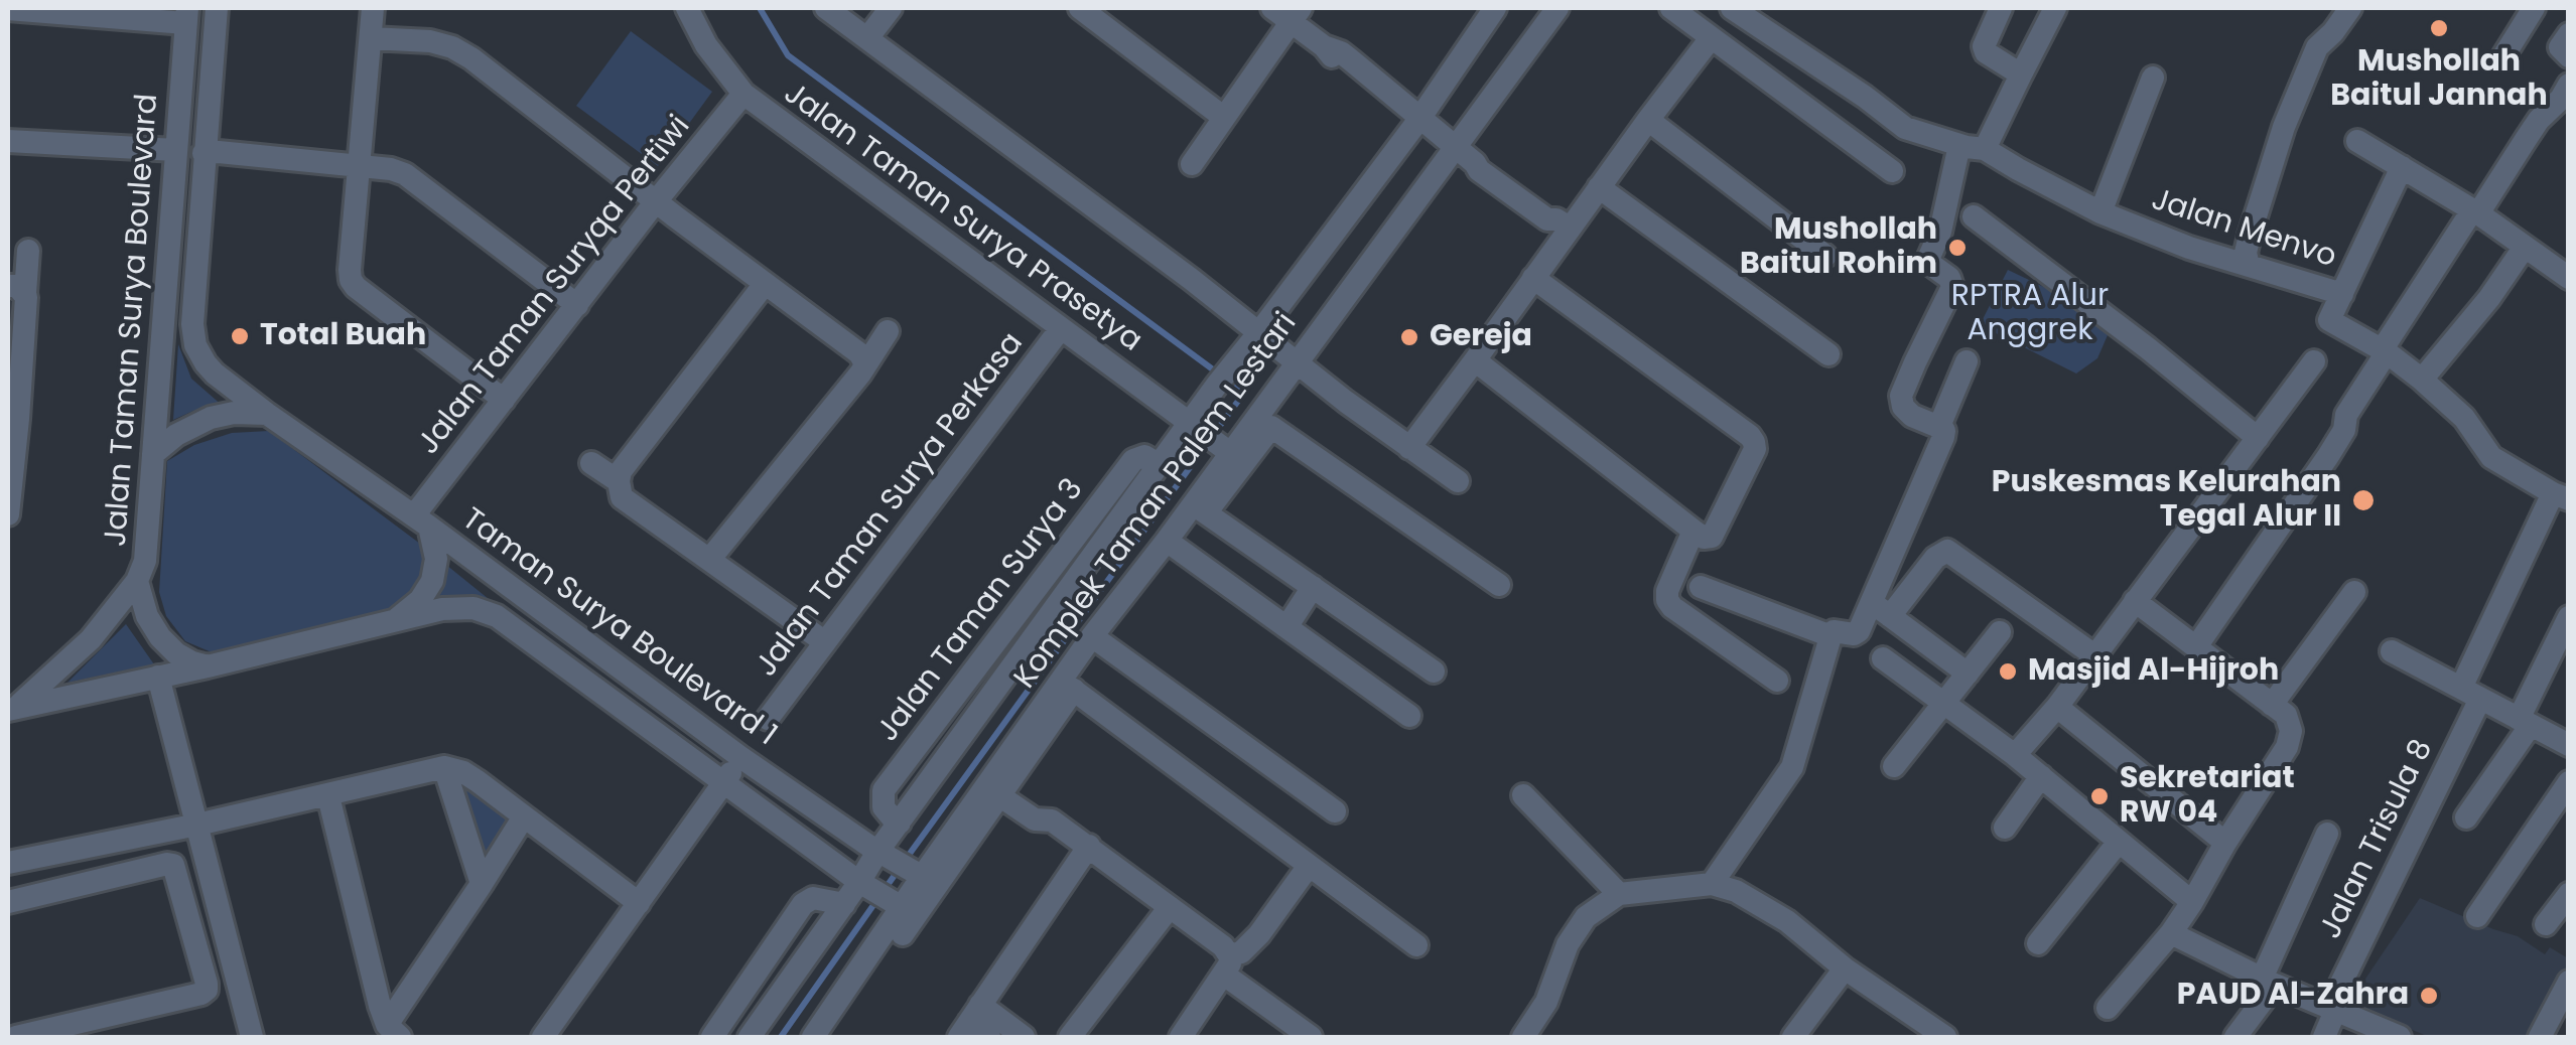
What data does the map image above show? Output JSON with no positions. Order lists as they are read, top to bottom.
{
  "streets": {
    "street": [
      "Jalan Taman Surya Prasetya",
      "Jalan Menvo",
      "Jalan Taman Suryqa Pertiwi",
      "Jalan Taman Surya Boulevard",
      "Komplek Taman Palem Lestari",
      "Jalan Taman Surya Perkasa",
      "Taman Surya Boulevard 1",
      "Jalan Trisula 8"
    ]
  },
  "crossings": [
    ["Jalan Taman Surya Prasetya", "Jalan Taman Suryqa Pertiwi"],
    ["Jalan Taman Surya Prasetya", "Komplek Taman Palem Lestari"],
    ["Jalan Taman Surya Prasetya", "Jalan Taman Surya Perkasa"],
    ["Jalan Menvo", "Jalan Trisula 8"],
    ["Jalan Taman Suryqa Pertiwi", "Jalan Taman Surya Boulevard"],
    ["Jalan Taman Suryqa Pertiwi", "Taman Surya Boulevard 1"],
    ["Jalan Taman Surya Boulevard", "Taman Surya Boulevard 1"],
    ["Komplek Taman Palem Lestari", "Taman Surya Boulevard 1"]
  ],
  "parks": ["RPTRA Alur Anggrek"],
  "places": [
    "Mushollah Baitul Jannah",
    "Mushollah Baitul Rohim",
    "Total Buah",
    "Gereja",
    "Puskesmas Kelurahan Tegal Alur II",
    "Masjid Al-Hijroh",
    "Sekretariat RW 04",
    "PAUD Al-Zahra"
  ]
}
